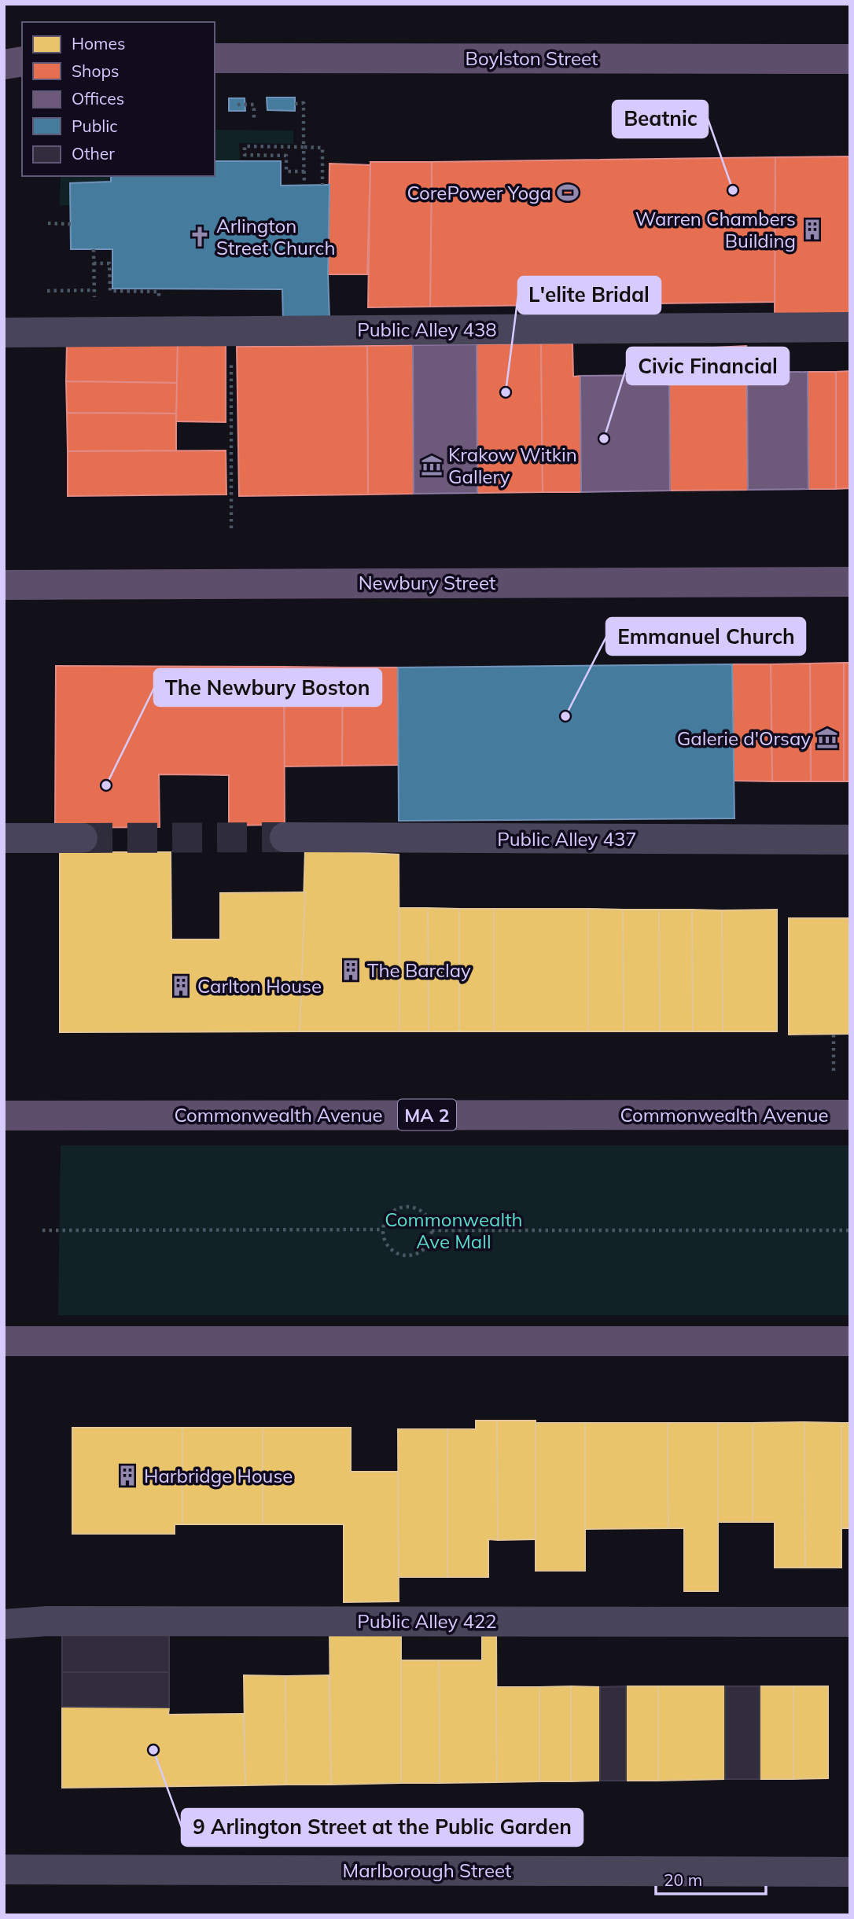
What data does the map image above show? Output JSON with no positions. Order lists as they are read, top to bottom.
{
  "streets": {
    "main road": [
      "Boylston Street",
      "Newbury Street",
      "Commonwealth Avenue",
      "MA 2"
    ],
    "street": [
      "Public Alley 438",
      "Public Alley 437",
      "Public Alley 422",
      "Marlborough Street"
    ]
  },
  "parks": ["Commonwealth Ave Mall"],
  "places": {
    "other": [
      "Beatnic",
      "L'elite Bridal",
      "Civic Financial",
      "Emmanuel Church",
      "The Newbury Boston",
      "9 Arlington Street at the Public Garden"
    ],
    "sports": ["CorePower Yoga"],
    "building": [
      "Warren Chambers Building",
      "The Barclay",
      "Carlton House",
      "Harbridge House"
    ],
    "church": ["Arlington Street Church"],
    "museum": ["Krakow Witkin Gallery", "Galerie d'Orsay"]
  },
  "legend": [
    "Homes",
    "Shops",
    "Offices",
    "Public",
    "Other"
  ],
  "scale_bar": "20 m"
}
